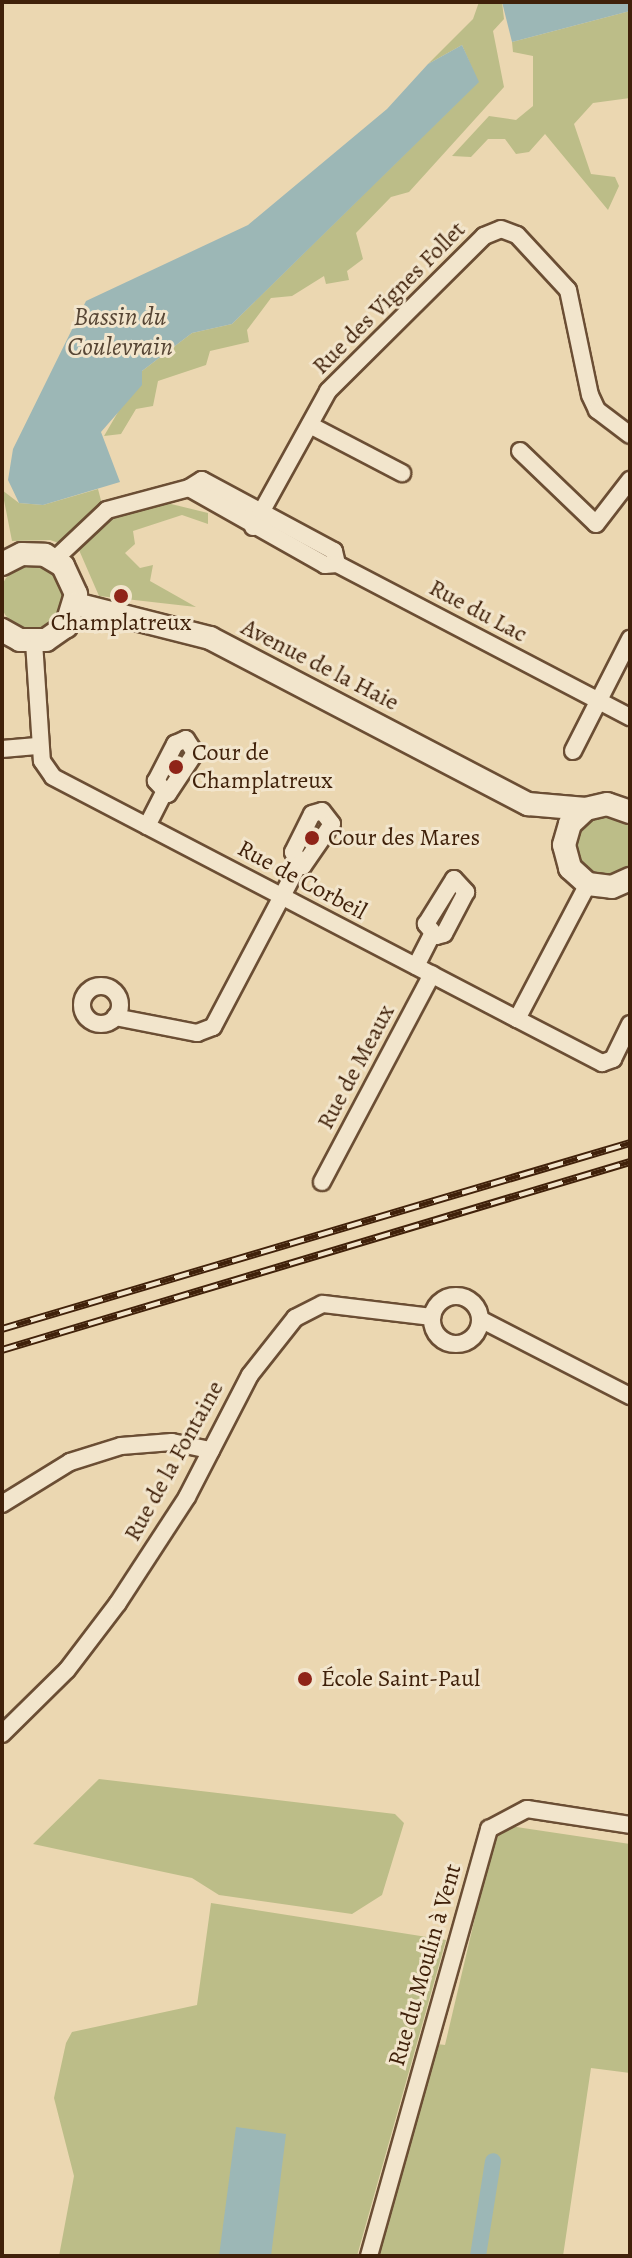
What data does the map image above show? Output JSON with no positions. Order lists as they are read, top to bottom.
{
  "streets": {
    "street": [
      "Rue des Vignes Follet",
      "Rue du Lac",
      "Avenue de la Haie",
      "Rue de Corbeil",
      "Rue de Meaux",
      "Rue de la Fontaine",
      "Rue du Moulin à Vent"
    ]
  },
  "crossings": [
    ["Rue des Vignes Follet", "Rue du Lac"],
    ["Rue de Corbeil", "Rue de Meaux"]
  ],
  "water": ["Bassin du Coulevrain"],
  "places": [
    "Champlatreux",
    "Cour de Champlatreux",
    "Cour des Mares",
    "École Saint-Paul"
  ]
}
